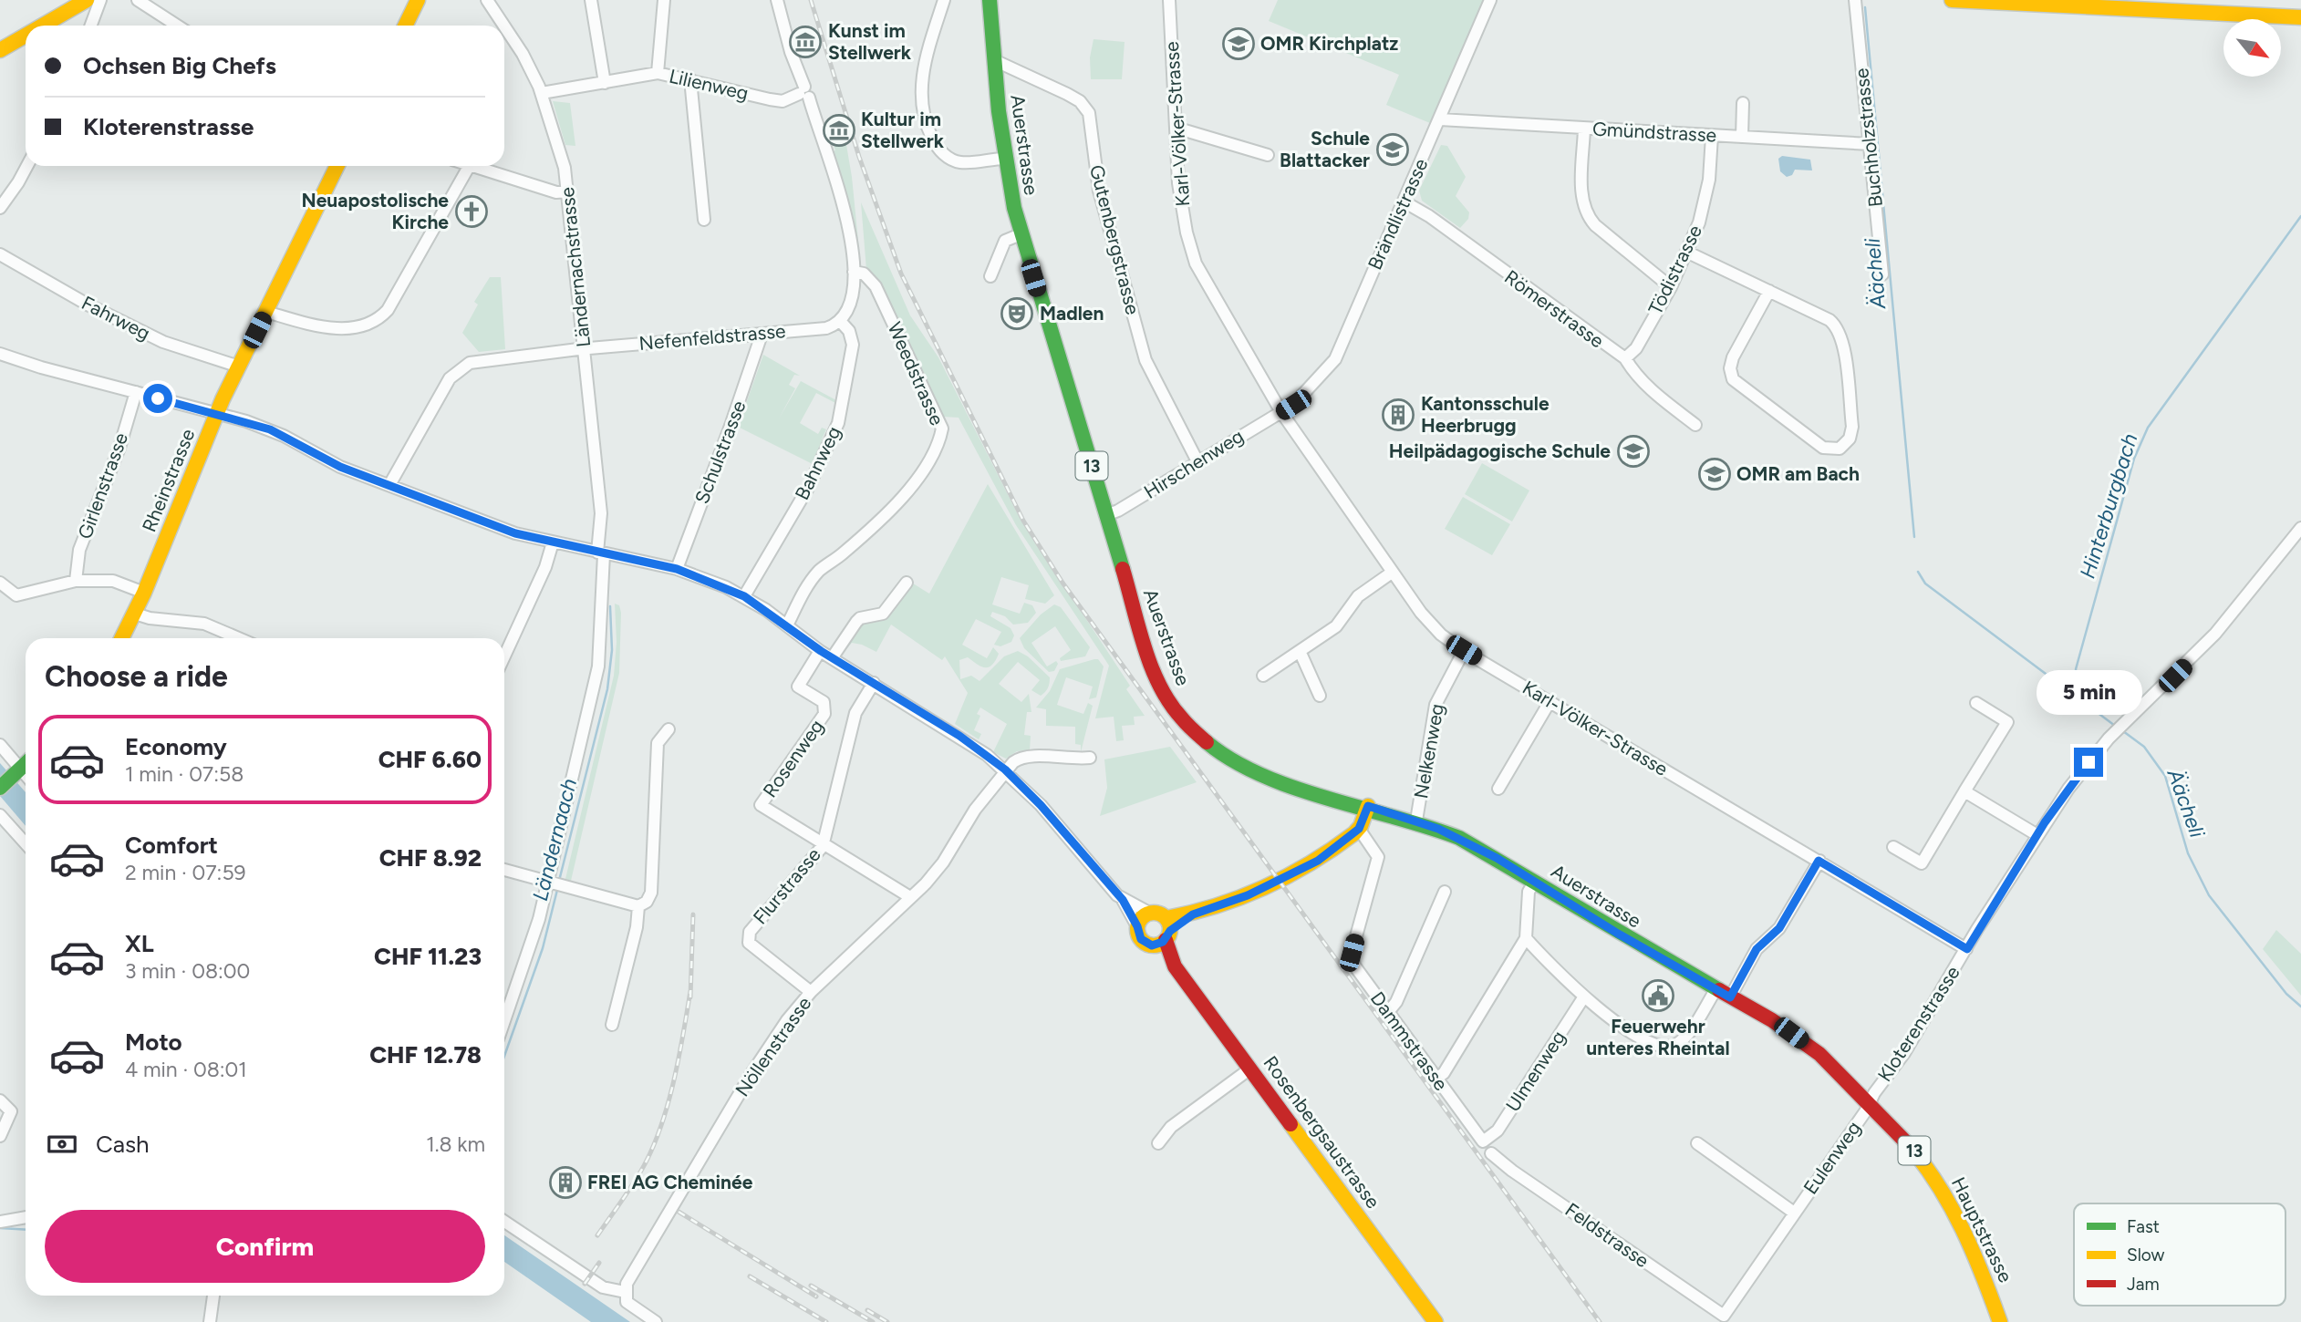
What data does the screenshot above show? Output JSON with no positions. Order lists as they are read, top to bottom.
{
  "streets": {
    "main road": [
      "Auerstrasse",
      "13",
      "Rheinstrasse",
      "Rosenbergsaustrasse",
      "Hauptstrasse"
    ],
    "street": [
      "Lilienweg",
      "Karl-Völker-Strasse",
      "Gmündstrasse",
      "Buchholzstrasse",
      "Brändlistrasse",
      "Gutenbergstrasse",
      "Ländernachstrasse",
      "Tödistrasse",
      "Römerstrasse",
      "Fahrweg",
      "Nefenfeldstrasse",
      "Weedstrasse",
      "Schulstrasse",
      "Bahnweg",
      "Hirschenweg",
      "Girlenstrasse",
      "Nelkenweg",
      "Rosenweg",
      "Flurstrasse",
      "Kloterenstrasse",
      "Dammstrasse",
      "Nöllenstrasse",
      "Ulmenweg",
      "Eulenweg",
      "Feldstrasse"
    ]
  },
  "crossings": [
    ["Lilienweg", "Ländernachstrasse"],
    ["Karl-Völker-Strasse", "Brändlistrasse"],
    ["Karl-Völker-Strasse", "Hirschenweg"],
    ["Karl-Völker-Strasse", "Nelkenweg"],
    ["Karl-Völker-Strasse", "Kloterenstrasse"],
    ["Gmündstrasse", "Buchholzstrasse"],
    ["Gmündstrasse", "Brändlistrasse"],
    ["Gmündstrasse", "Tödistrasse"],
    ["Auerstrasse", "Gutenbergstrasse"],
    ["Auerstrasse", "Hirschenweg"],
    ["Auerstrasse", "Nelkenweg"],
    ["Auerstrasse", "Kloterenstrasse"],
    ["Auerstrasse", "Eulenweg"],
    ["Auerstrasse", "Hauptstrasse"],
    ["Brändlistrasse", "Römerstrasse"],
    ["Brändlistrasse", "Hirschenweg"],
    ["Gutenbergstrasse", "Hirschenweg"],
    ["Ländernachstrasse", "Nefenfeldstrasse"],
    ["Tödistrasse", "Römerstrasse"],
    ["Fahrweg", "Rheinstrasse"],
    ["Nefenfeldstrasse", "Schulstrasse"],
    ["Nefenfeldstrasse", "Bahnweg"],
    ["Rosenweg", "Flurstrasse"],
    ["Flurstrasse", "Nöllenstrasse"],
    ["Kloterenstrasse", "Eulenweg"],
    ["Kloterenstrasse", "Hauptstrasse"],
    ["Dammstrasse", "Ulmenweg"],
    ["Eulenweg", "Hauptstrasse"],
    ["Eulenweg", "Feldstrasse"]
  ],
  "water": ["Äächeli", "Hinterburgbach", "Ländernaach"],
  "places": {
    "museum": ["Kunst im Stellwerk", "Kultur im Stellwerk"],
    "school or university": [
      "OMR Kirchplatz",
      "Schule Blattacker",
      "Heilpädagogische Schule",
      "OMR am Bach"
    ],
    "church": ["Neuapostolische Kirche"],
    "theatre": ["Madlen"],
    "building": ["Kantonsschule Heerbrugg", "FREI AG Cheminée"],
    "public building": ["Feuerwehr unteres Rheintal"]
  },
  "legend": ["Fast", "Slow", "Jam"],
  "north": "bottom right",
  "page": {
    "banner": ["Ochsen Big Chefs", "Kloterenstrasse"],
    "heading": "Choose a ride",
    "bubble": "5 min",
    "list": [
      {
        "name": "Economy",
        "note": "1 min · 07:58",
        "value": "CHF 6.60"
      },
      {
        "name": "Comfort",
        "note": "2 min · 07:59",
        "value": "CHF 8.92"
      },
      {
        "name": "XL",
        "note": "3 min · 08:00",
        "value": "CHF 11.23"
      },
      {
        "name": "Moto",
        "note": "4 min · 08:01",
        "value": "CHF 12.78"
      }
    ],
    "pay": ["Cash", "1.8 km"],
    "buttons": "Confirm"
  }
}
